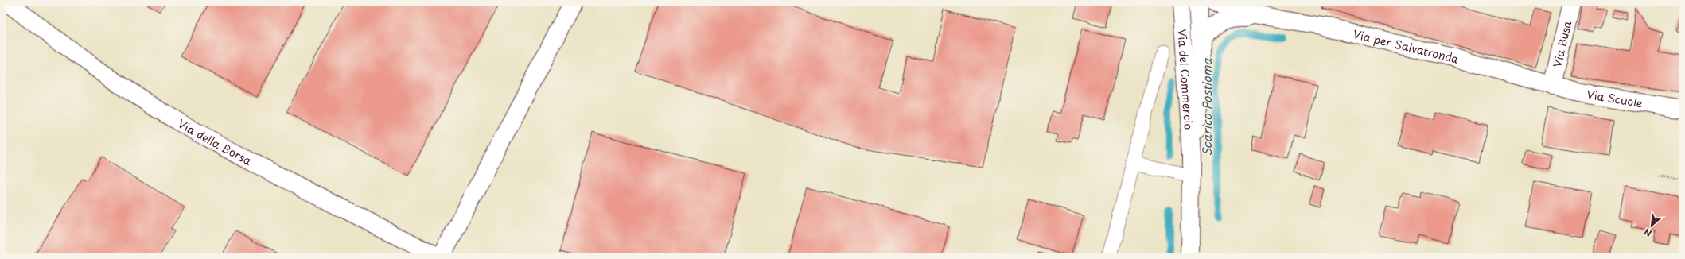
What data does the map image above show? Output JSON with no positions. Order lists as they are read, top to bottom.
{
  "streets": {
    "street": [
      "Via Busa",
      "Via per Salvatronda",
      "Via del Commercio",
      "Via Scuole",
      "Via della Borsa"
    ]
  },
  "crossings": [
    ["Via Busa", "Via per Salvatronda"],
    ["Via Busa", "Via Scuole"],
    ["Via per Salvatronda", "Via del Commercio"],
    ["Via per Salvatronda", "Via Scuole"]
  ],
  "water": ["Scarico Postioma"],
  "north": "bottom left"
}
